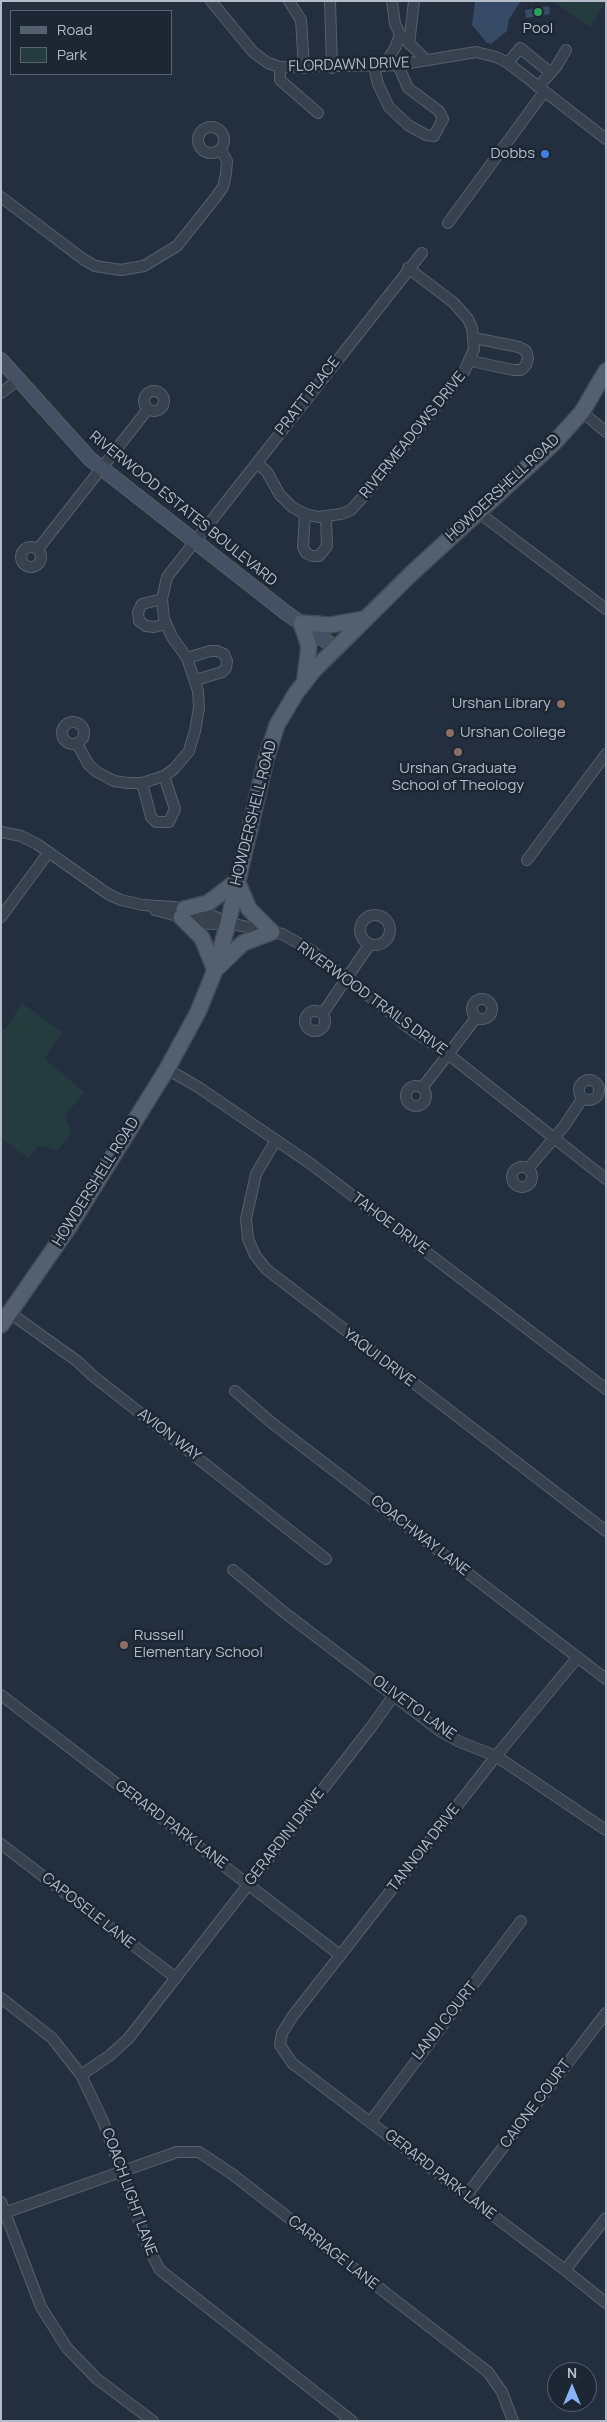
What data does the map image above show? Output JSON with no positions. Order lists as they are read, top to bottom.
{
  "streets": {
    "main road": ["HOWDERSHELL ROAD"],
    "street": [
      "FLORDAWN DRIVE",
      "PRATT PLACE",
      "RIVERMEADOWS DRIVE",
      "RIVERWOOD ESTATES BOULEVARD",
      "RIVERWOOD TRAILS DRIVE",
      "TAHOE DRIVE",
      "YAQUI DRIVE",
      "AVION WAY",
      "COACHWAY LANE",
      "OLIVETO LANE",
      "GERARD PARK LANE",
      "GERARDINI DRIVE",
      "TANNOIA DRIVE",
      "CAPOSELE LANE",
      "LANDI COURT",
      "CAIONE COURT",
      "COACH LIGHT LANE",
      "CARRIAGE LANE"
    ]
  },
  "crossings": [
    ["PRATT PLACE", "RIVERMEADOWS DRIVE"],
    ["PRATT PLACE", "RIVERWOOD ESTATES BOULEVARD"],
    ["HOWDERSHELL ROAD", "RIVERWOOD ESTATES BOULEVARD"],
    ["HOWDERSHELL ROAD", "RIVERWOOD TRAILS DRIVE"],
    ["HOWDERSHELL ROAD", "TAHOE DRIVE"],
    ["HOWDERSHELL ROAD", "AVION WAY"],
    ["TAHOE DRIVE", "YAQUI DRIVE"],
    ["COACHWAY LANE", "TANNOIA DRIVE"],
    ["OLIVETO LANE", "GERARDINI DRIVE"],
    ["OLIVETO LANE", "TANNOIA DRIVE"],
    ["GERARD PARK LANE", "GERARDINI DRIVE"],
    ["GERARD PARK LANE", "TANNOIA DRIVE"],
    ["GERARD PARK LANE", "LANDI COURT"],
    ["GERARD PARK LANE", "CAIONE COURT"],
    ["GERARDINI DRIVE", "CAPOSELE LANE"],
    ["GERARDINI DRIVE", "COACH LIGHT LANE"],
    ["COACH LIGHT LANE", "CARRIAGE LANE"]
  ],
  "places": [
    "Pool",
    "Dobbs",
    "Urshan Library",
    "Urshan College",
    "Urshan Graduate School of Theology",
    "Russell Elementary School"
  ],
  "legend": ["Road", "Park"],
  "north": "top"
}
